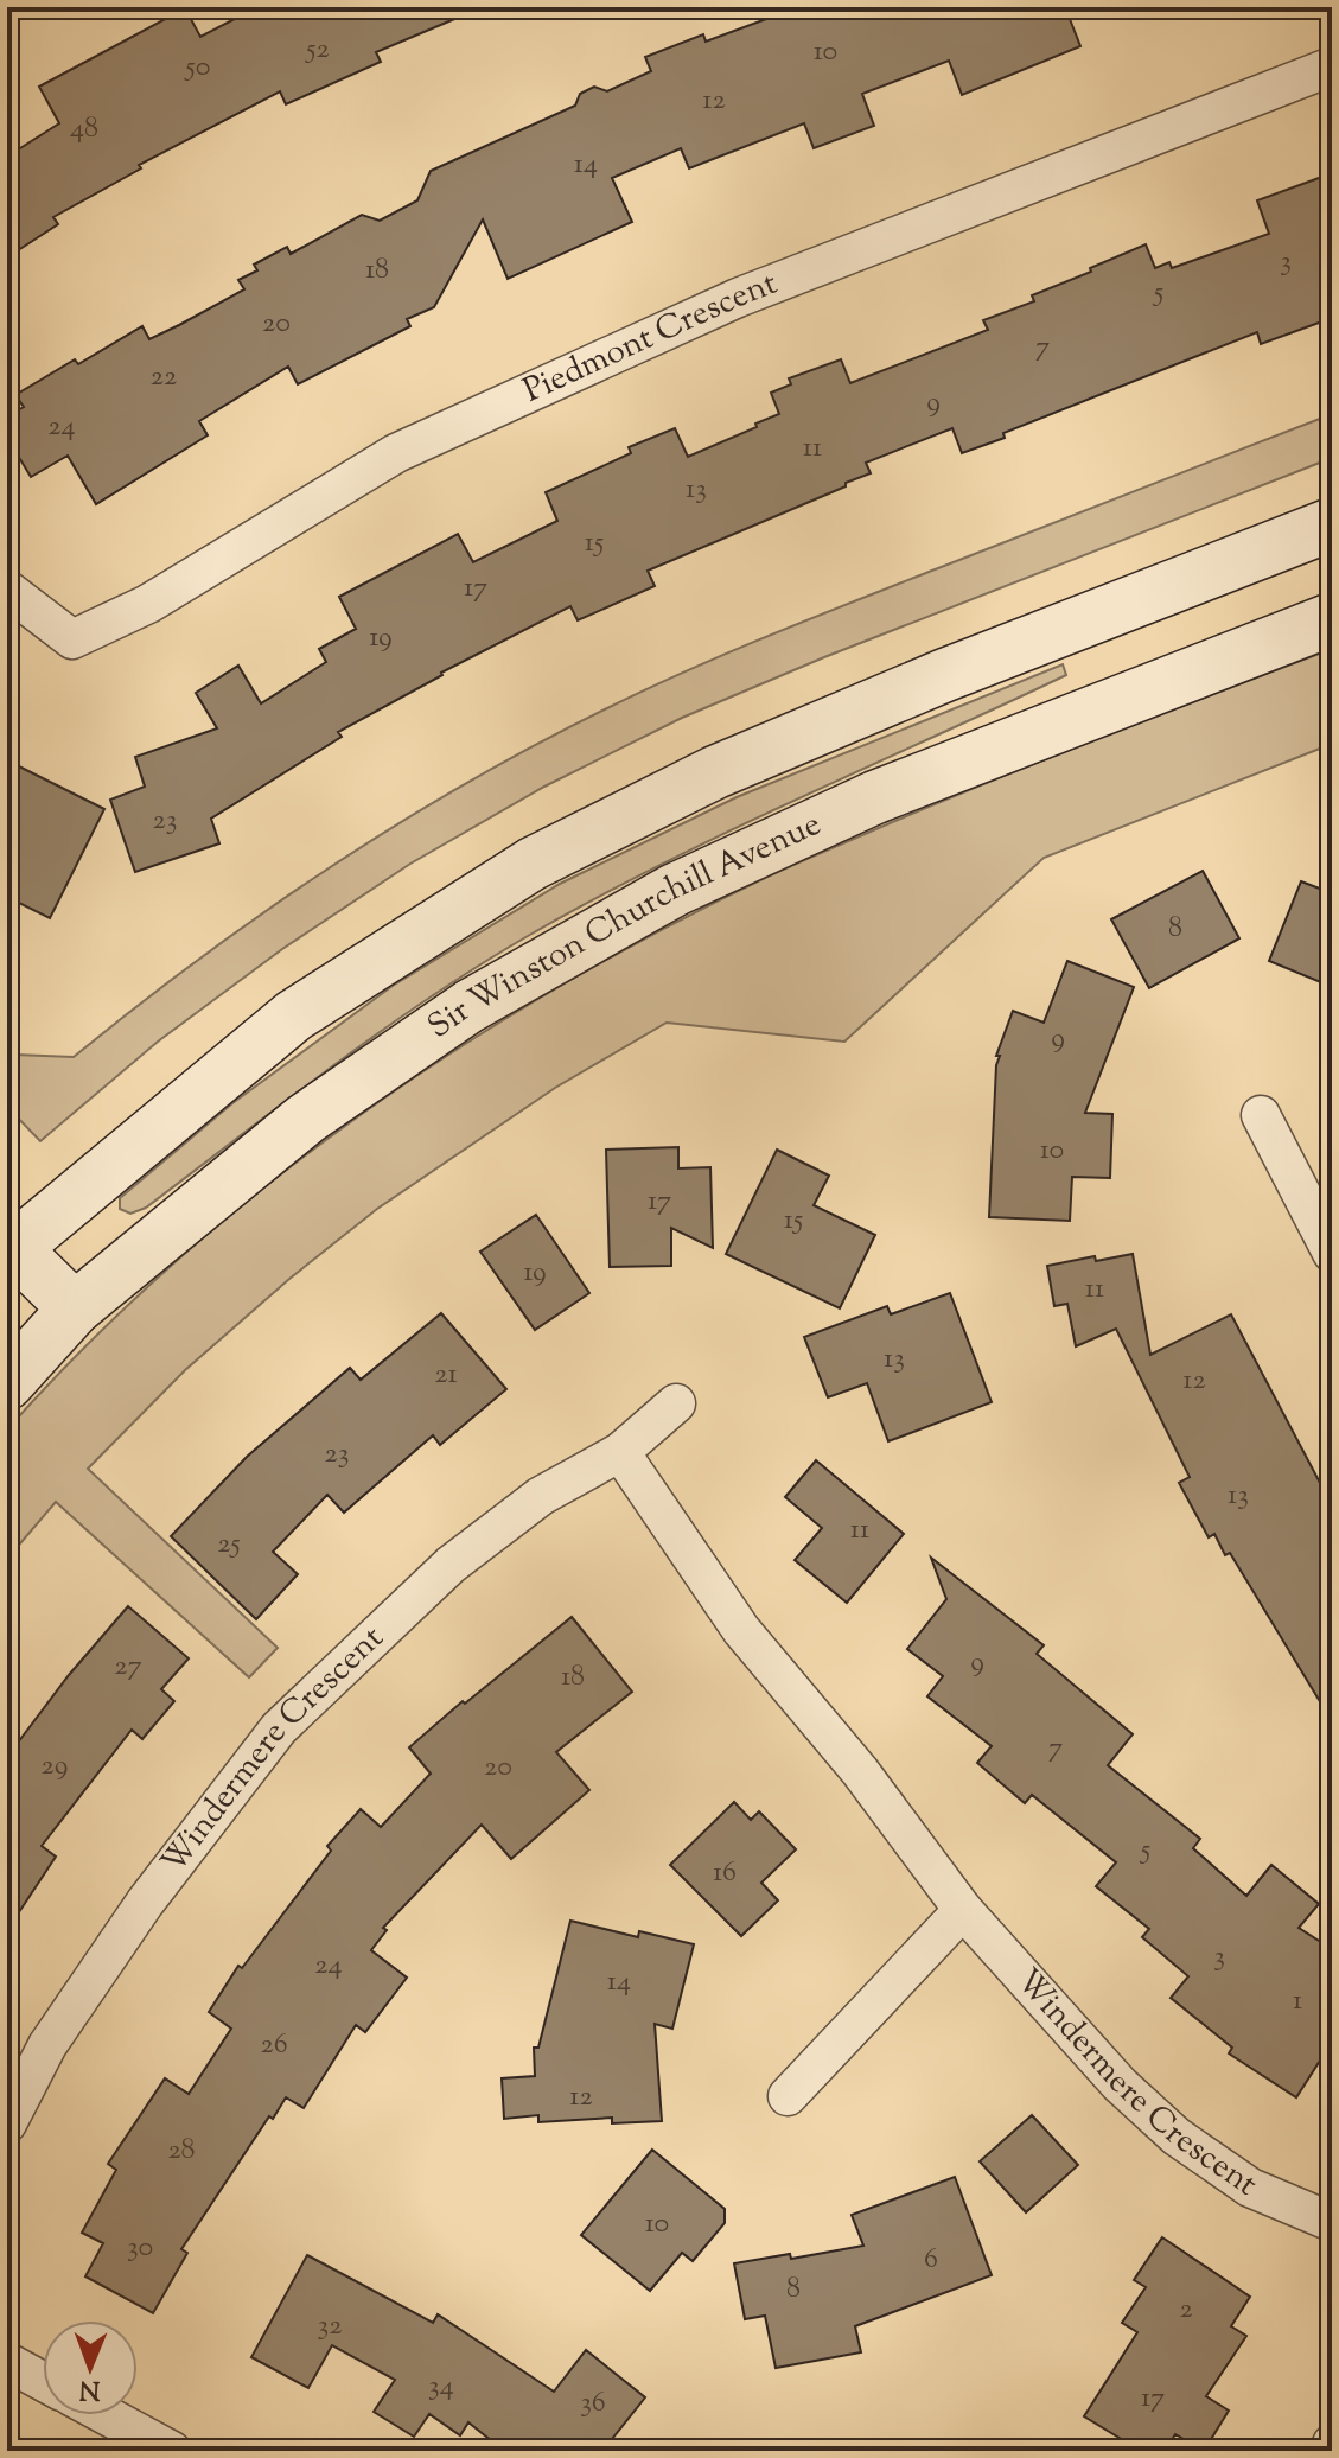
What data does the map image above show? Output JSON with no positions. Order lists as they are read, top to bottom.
{
  "streets": {
    "main road": ["Sir Winston Churchill Avenue"],
    "street": ["Piedmont Crescent", "Windermere Crescent"]
  },
  "house_numbers": [
    "52",
    "10",
    "50",
    "12",
    "48",
    "14",
    "3",
    "18",
    "5",
    "20",
    "7",
    "22",
    "9",
    "24",
    "11",
    "13",
    "15",
    "17",
    "19",
    "23",
    "8",
    "9",
    "10",
    "17",
    "15",
    "19",
    "11",
    "13",
    "21",
    "12",
    "23",
    "13",
    "11",
    "25",
    "9",
    "27",
    "18",
    "7",
    "29",
    "20",
    "5",
    "16",
    "3",
    "24",
    "14",
    "1",
    "26",
    "12",
    "28",
    "10",
    "30",
    "6",
    "8",
    "2",
    "32",
    "34",
    "17",
    "36"
  ],
  "north": "bottom"
}
